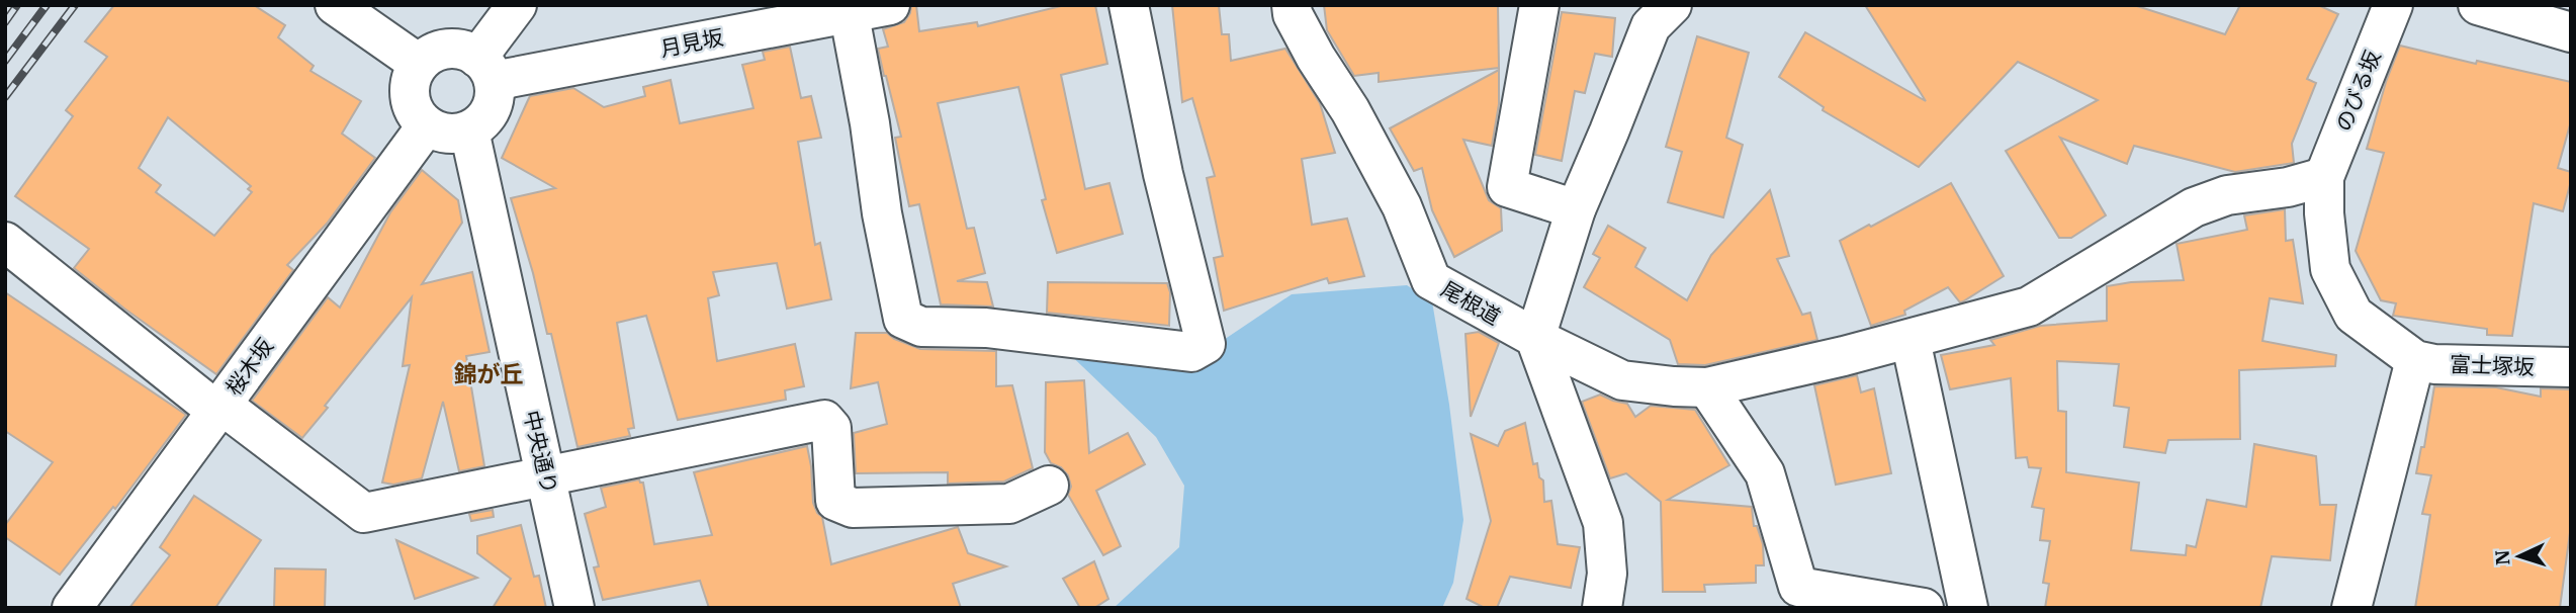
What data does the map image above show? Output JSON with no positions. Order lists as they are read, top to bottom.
{
  "streets": {
    "street": [
      "月見坂",
      "のびる坂",
      "尾根道",
      "富士塚坂",
      "桜木坂",
      "中央通り"
    ]
  },
  "crossings": [
    ["月見坂", "桜木坂"],
    ["月見坂", "中央通り"],
    ["のびる坂", "尾根道"],
    ["桜木坂", "中央通り"]
  ],
  "districts": ["錦が丘"],
  "north": "left"
}
